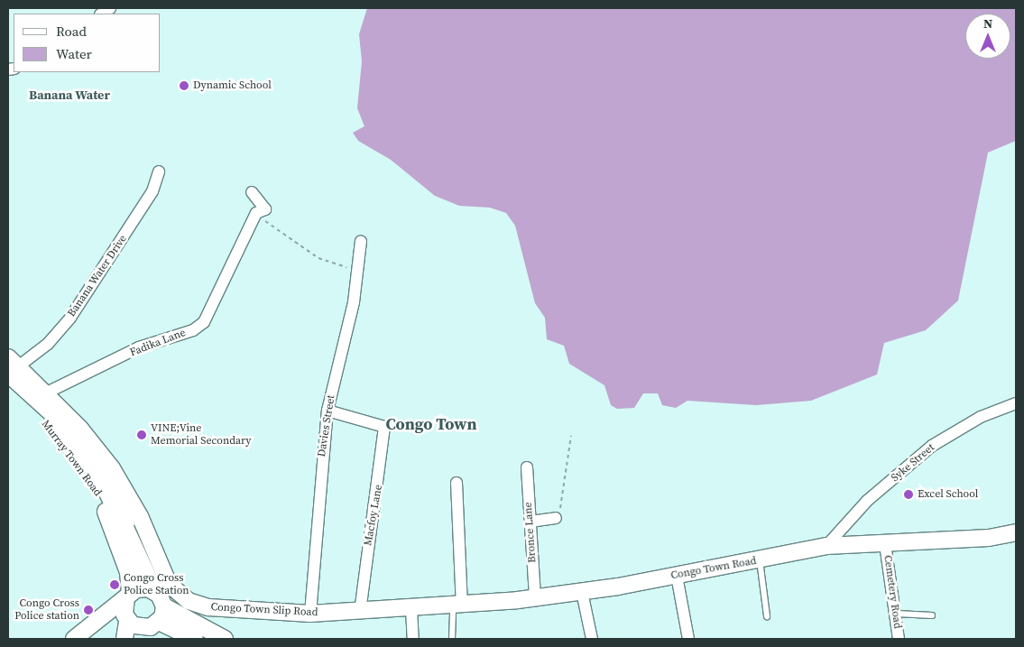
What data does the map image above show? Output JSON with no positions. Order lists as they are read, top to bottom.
{
  "streets": {
    "main road": ["Murray Town Road", "Congo Town Road", "Congo Town Slip Road"],
    "street": [
      "Banana Water Drive",
      "Fadika Lane",
      "Davies Street",
      "Syke Street",
      "Macfoy Lane",
      "Bronce Lane",
      "Cemetery Road"
    ]
  },
  "crossings": [
    ["Banana Water Drive", "Murray Town Road"],
    ["Banana Water Drive", "Congo Town Slip Road"],
    ["Fadika Lane", "Congo Town Slip Road"],
    ["Davies Street", "Macfoy Lane"],
    ["Davies Street", "Congo Town Slip Road"],
    ["Murray Town Road", "Congo Town Slip Road"],
    ["Syke Street", "Congo Town Road"],
    ["Macfoy Lane", "Congo Town Slip Road"],
    ["Bronce Lane", "Congo Town Road"],
    ["Congo Town Road", "Cemetery Road"],
    ["Congo Town Road", "Congo Town Slip Road"]
  ],
  "districts": ["Banana Water", "Congo Town"],
  "places": [
    "Dynamic School",
    "VINE;Vine Memorial Secondary",
    "Excel School",
    "Congo Cross Police Station",
    "Congo Cross Police station"
  ],
  "legend": ["Road", "Water"],
  "north": "top"
}
